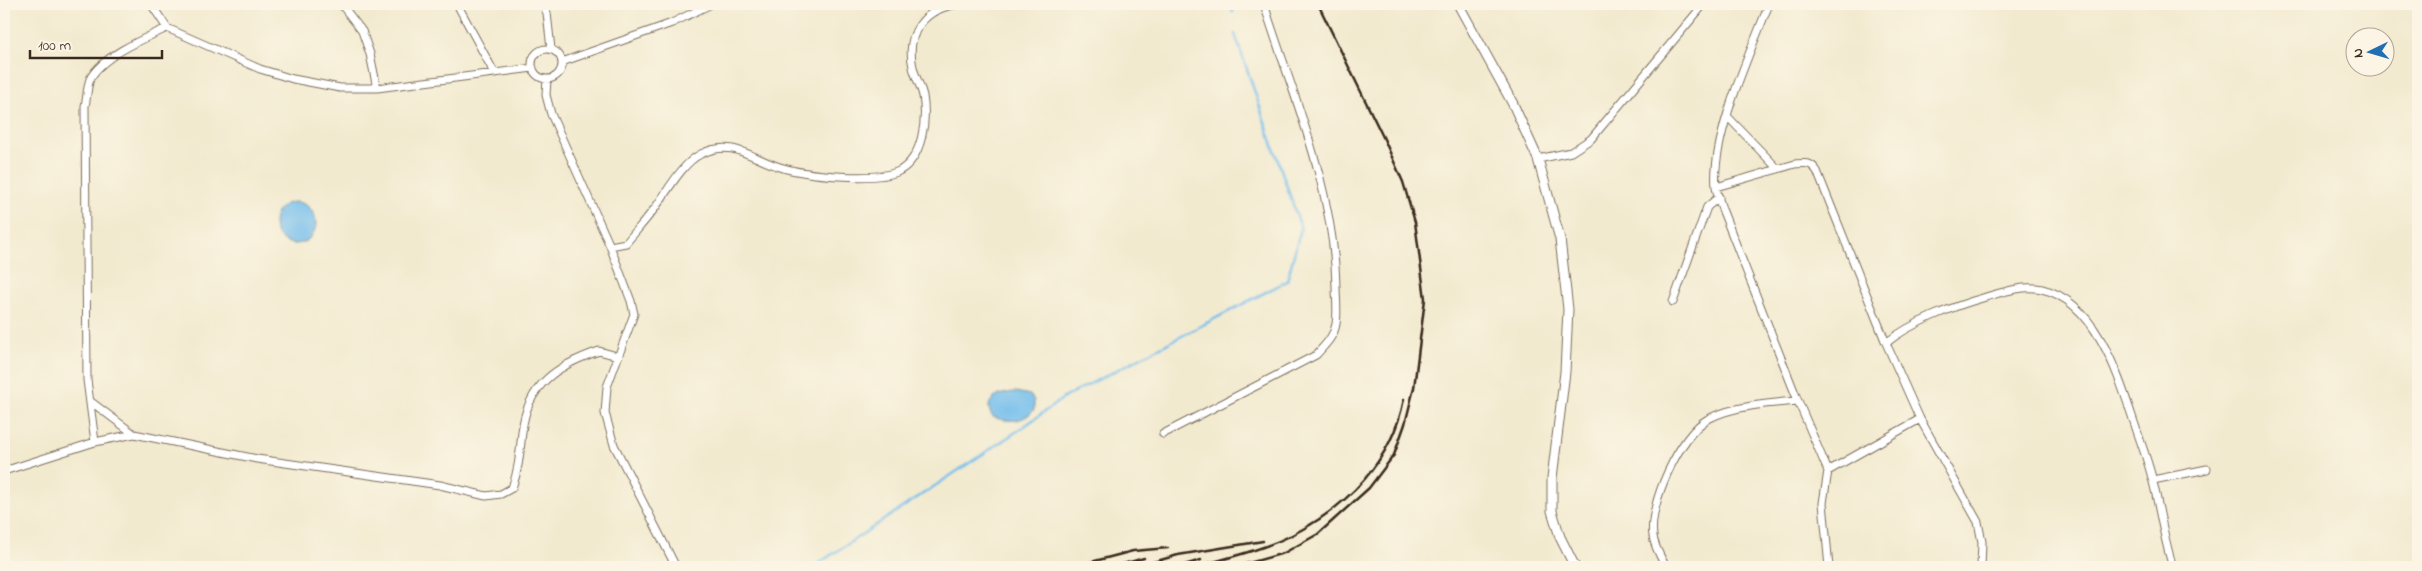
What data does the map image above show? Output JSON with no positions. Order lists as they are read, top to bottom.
{
  "scale_bar": "100 m",
  "north": "left"
}
